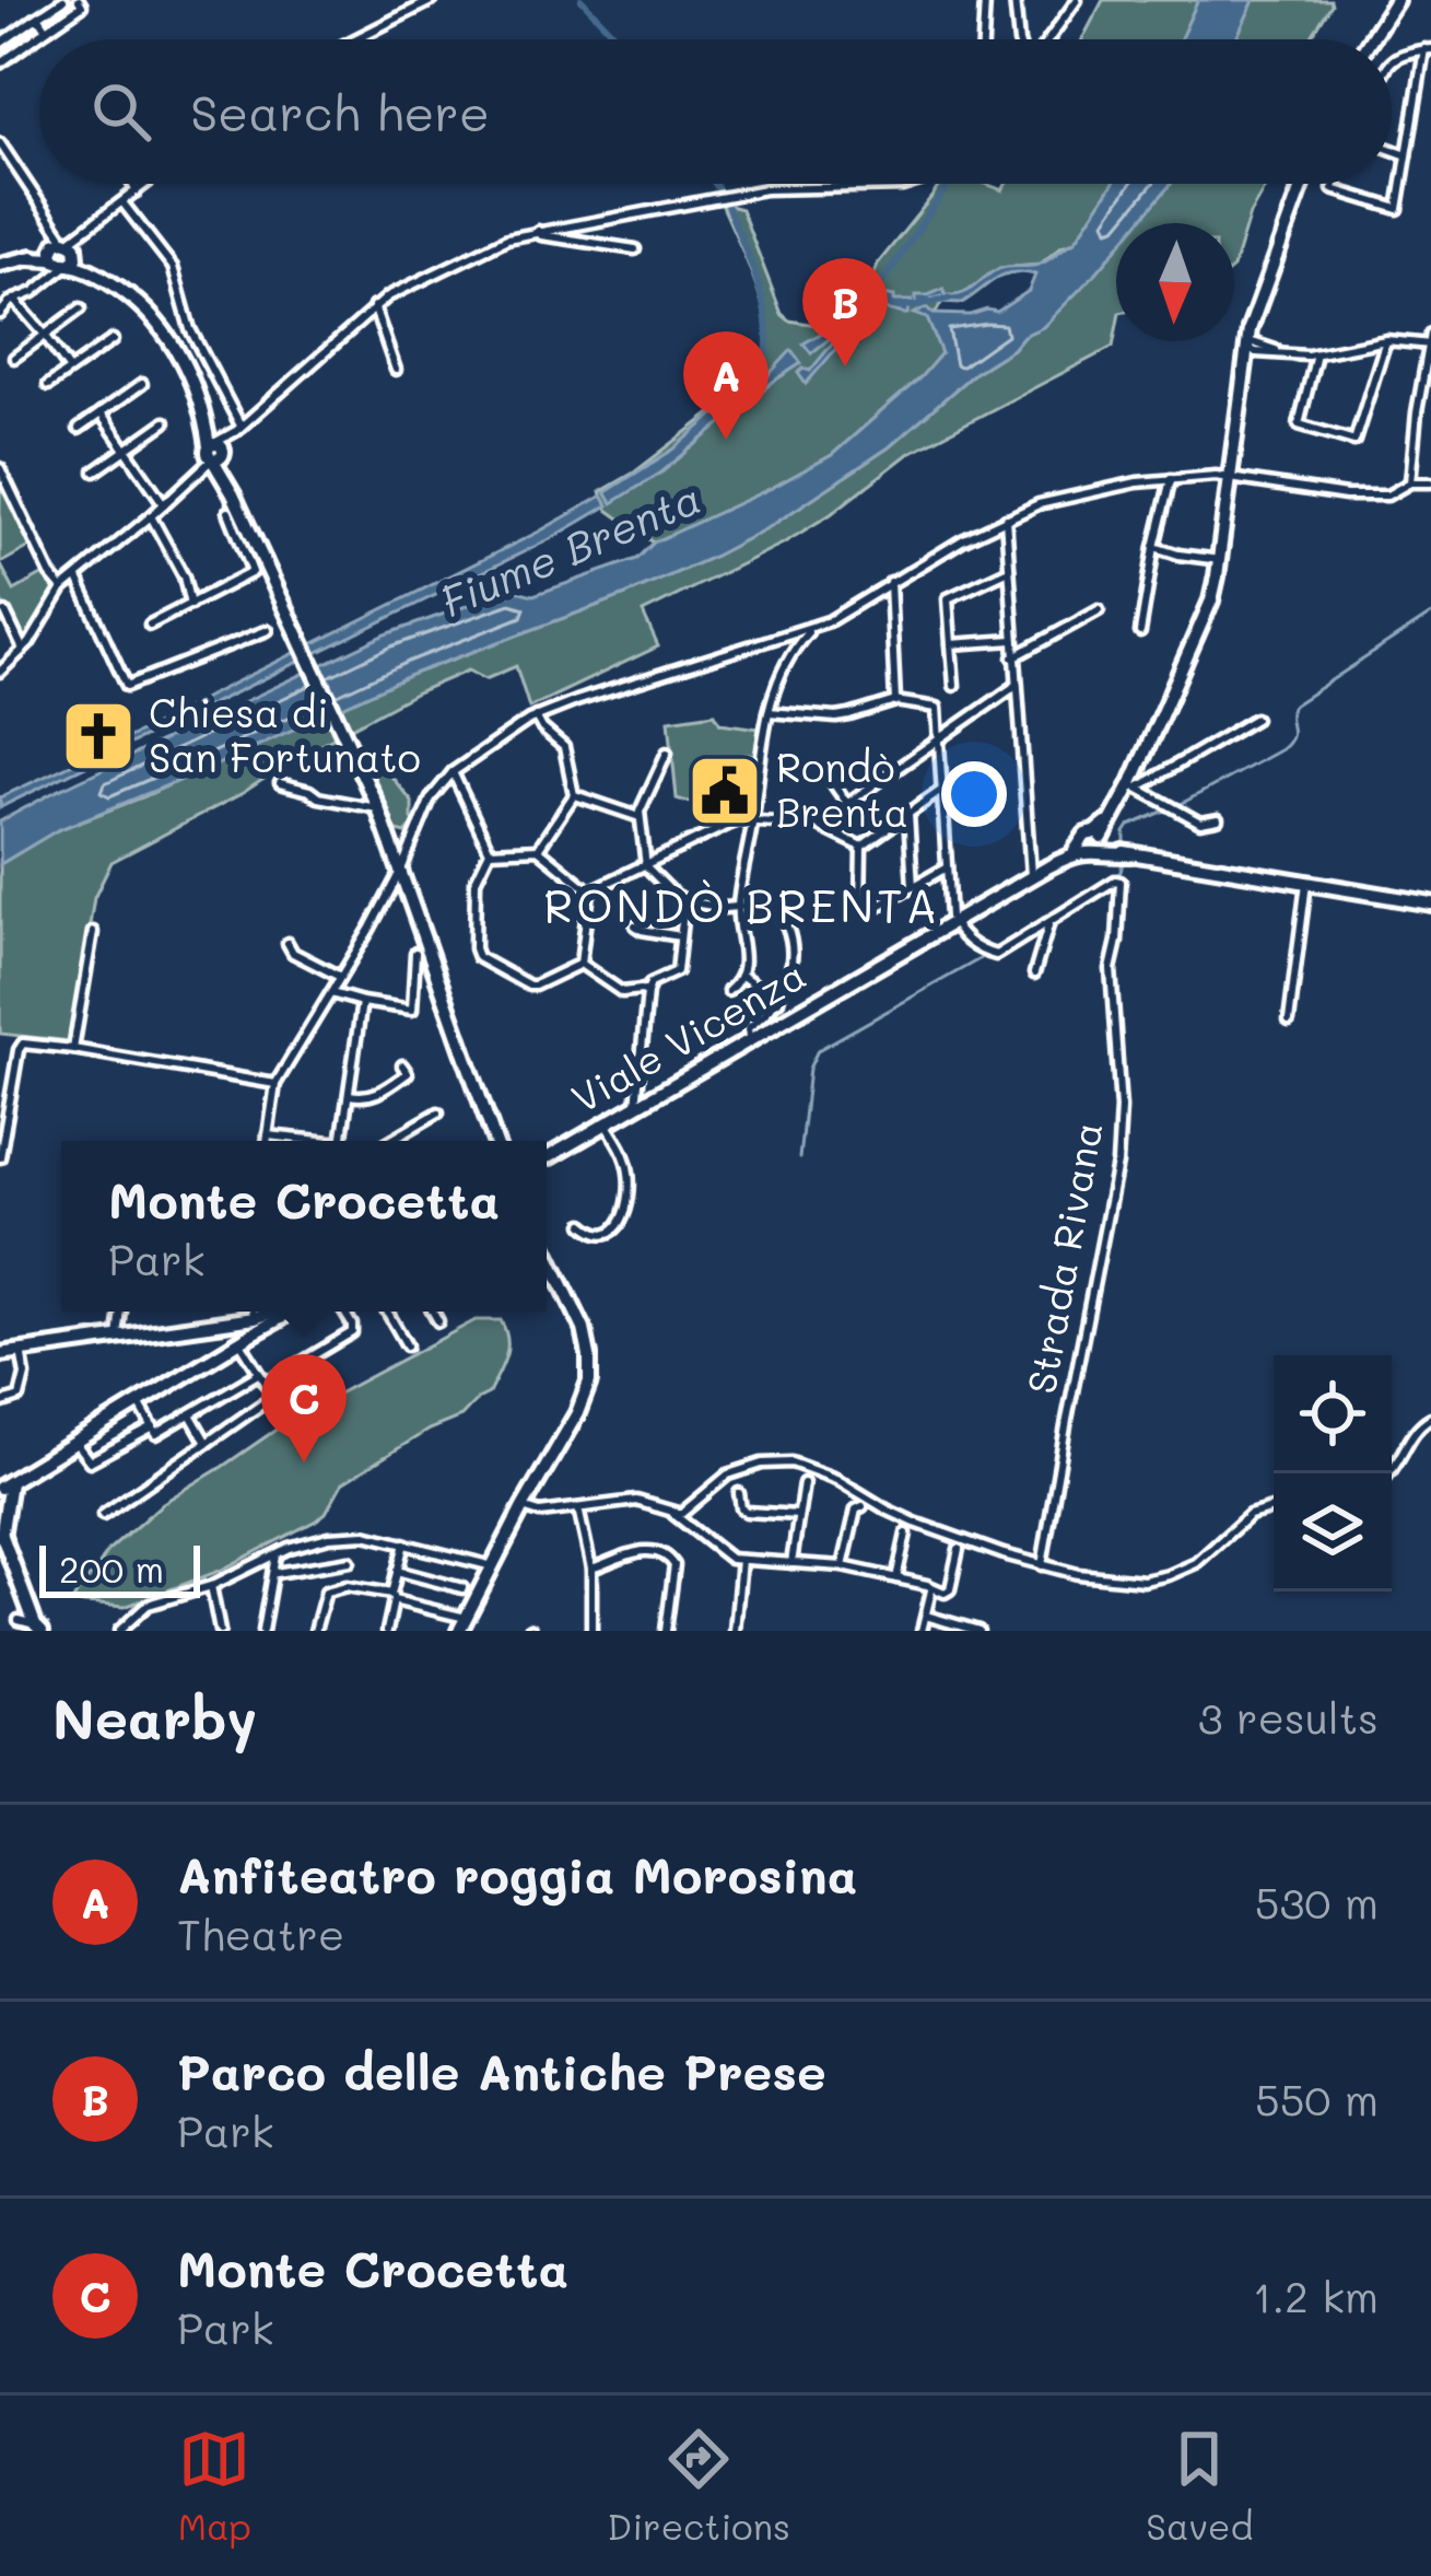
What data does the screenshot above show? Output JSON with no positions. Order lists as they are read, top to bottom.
{
  "streets": {
    "main road": ["Viale Vicenza"],
    "street": ["Strada Rivana"]
  },
  "districts": ["RONDÒ BRENTA"],
  "water": ["Fiume Brenta"],
  "places": {
    "church": ["Chiesa di San Fortunato"],
    "public building": ["Rondò Brenta"]
  },
  "scale_bar": "200 m",
  "north": "bottom",
  "page": {
    "search": "Search here",
    "pins": ["B", "A", "C"],
    "popup": ["Monte Crocetta", "Park"],
    "scale": "200 m",
    "heading": ["Nearby", "3 results"],
    "list": [
      {
        "mark": "A",
        "name": "Anfiteatro roggia Morosina",
        "note": "Theatre",
        "value": "530 m"
      },
      {
        "mark": "B",
        "name": "Parco delle Antiche Prese",
        "note": "Park",
        "value": "550 m"
      },
      {
        "mark": "C",
        "name": "Monte Crocetta",
        "note": "Park",
        "value": "1.2 km"
      }
    ],
    "nav": ["Map", "Directions", "Saved"]
  }
}
